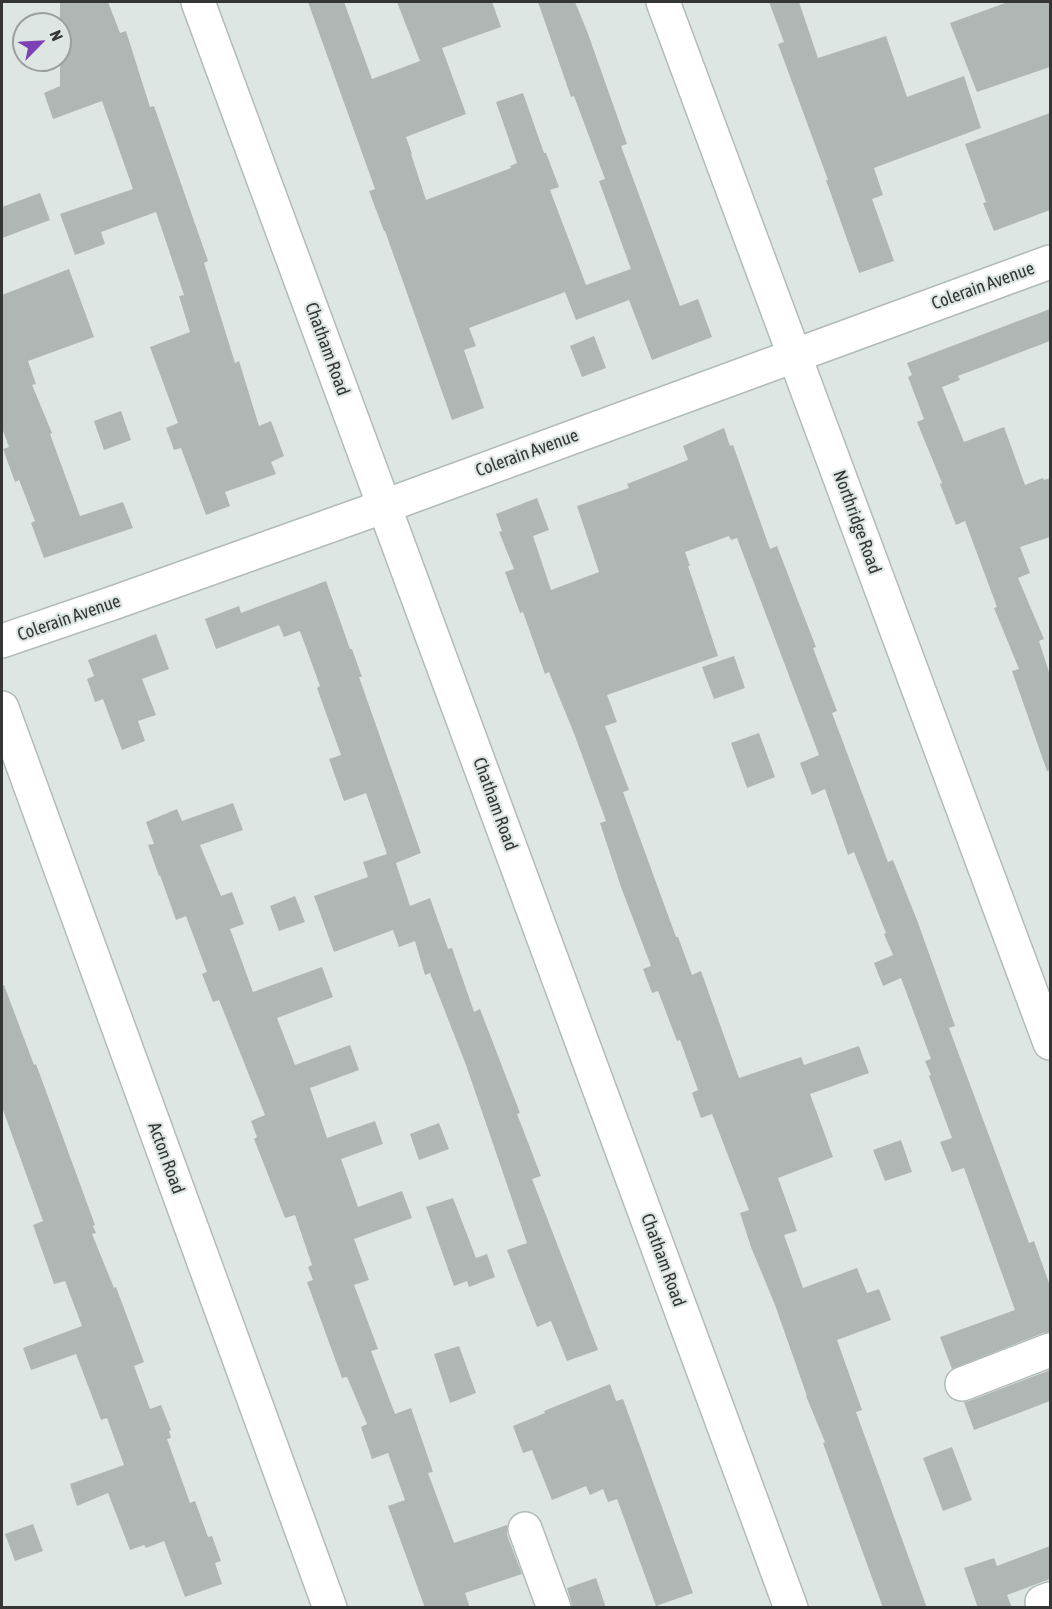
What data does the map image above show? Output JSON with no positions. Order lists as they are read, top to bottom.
{
  "streets": {
    "street": [
      "Colerain Avenue",
      "Chatham Road",
      "Northridge Road",
      "Acton Road"
    ]
  },
  "crossings": [
    ["Colerain Avenue", "Chatham Road"],
    ["Colerain Avenue", "Northridge Road"]
  ],
  "north": "top right"
}
